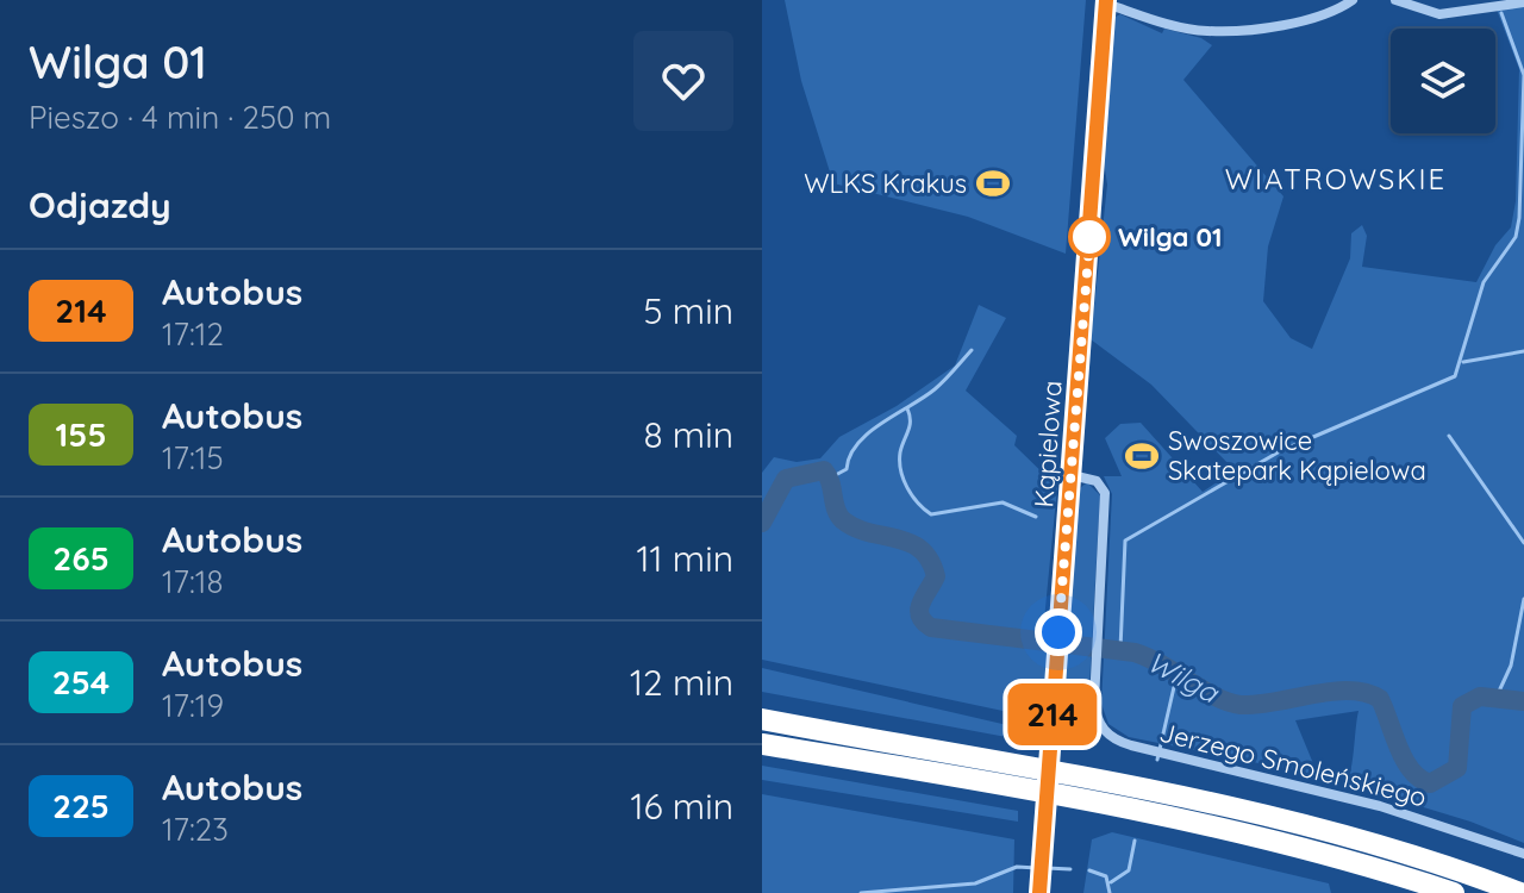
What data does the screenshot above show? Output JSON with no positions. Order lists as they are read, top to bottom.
{
  "streets": {
    "street": ["Kąpielowa", "Jerzego Smoleńskiego"]
  },
  "crossings": [
    ["Kąpielowa", "Jerzego Smoleńskiego"]
  ],
  "districts": ["WIATROWSKIE"],
  "water": ["Wilga"],
  "places": {
    "sports": ["WLKS Krakus", "Swoszowice Skatepark Kąpielowa"],
    "other": ["Wilga 01"]
  },
  "lines": ["bus line 214"],
  "page": {
    "heading": [
      ["Wilga 01", "Pieszo · 4 min · 250 m"],
      "Odjazdy"
    ],
    "on_map": "214",
    "list": [
      {
        "mark": "214",
        "name": "Autobus",
        "note": "17:12",
        "value": "5 min"
      },
      {
        "mark": "155",
        "name": "Autobus",
        "note": "17:15",
        "value": "8 min"
      },
      {
        "mark": "265",
        "name": "Autobus",
        "note": "17:18",
        "value": "11 min"
      },
      {
        "mark": "254",
        "name": "Autobus",
        "note": "17:19",
        "value": "12 min"
      },
      {
        "mark": "225",
        "name": "Autobus",
        "note": "17:23",
        "value": "16 min"
      }
    ]
  }
}
